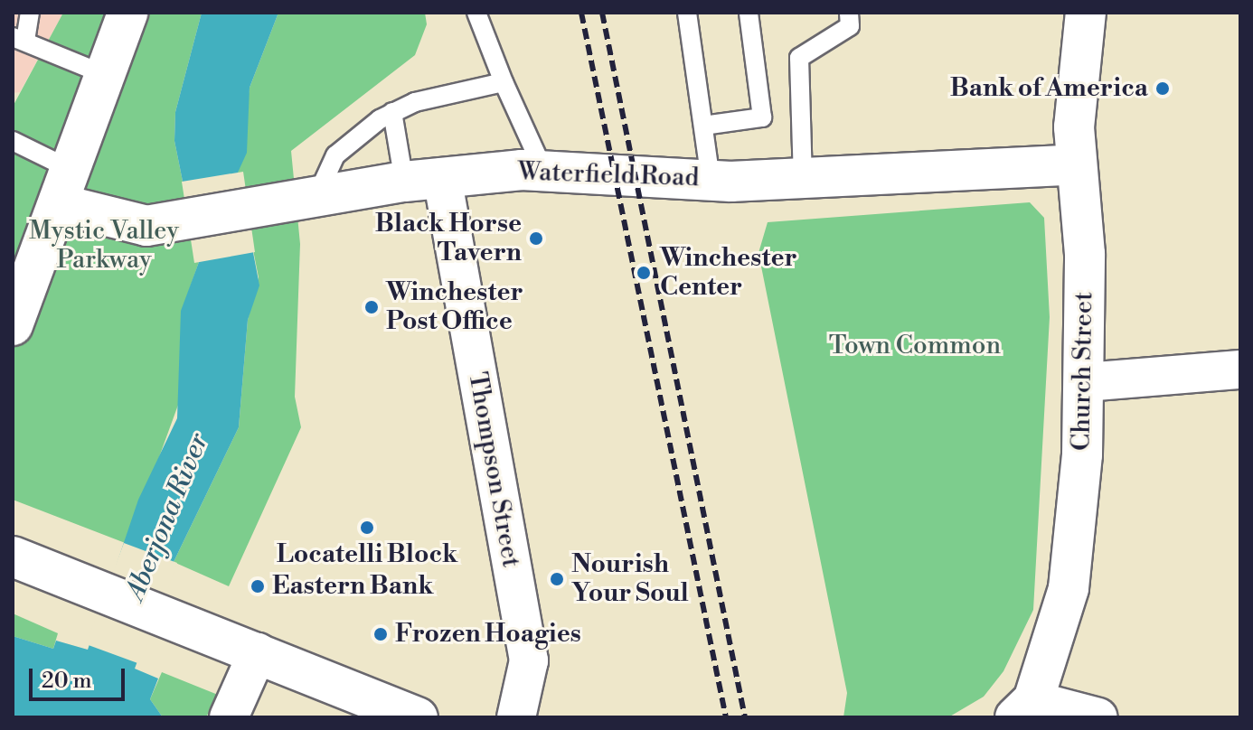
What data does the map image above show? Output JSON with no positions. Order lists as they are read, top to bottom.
{
  "streets": {
    "main road": ["Waterfield Road", "Church Street"],
    "street": ["Thompson Street"]
  },
  "crossings": [
    ["Waterfield Road", "Church Street"],
    ["Waterfield Road", "Thompson Street"]
  ],
  "water": ["Aberjona River"],
  "parks": ["Mystic Valley Parkway", "Town Common"],
  "places": [
    "Bank of America",
    "Black Horse Tavern",
    "Winchester Center",
    "Winchester Post Office",
    "Locatelli Block",
    "Nourish Your Soul",
    "Eastern Bank",
    "Frozen Hoagies"
  ],
  "scale_bar": "20 m"
}
